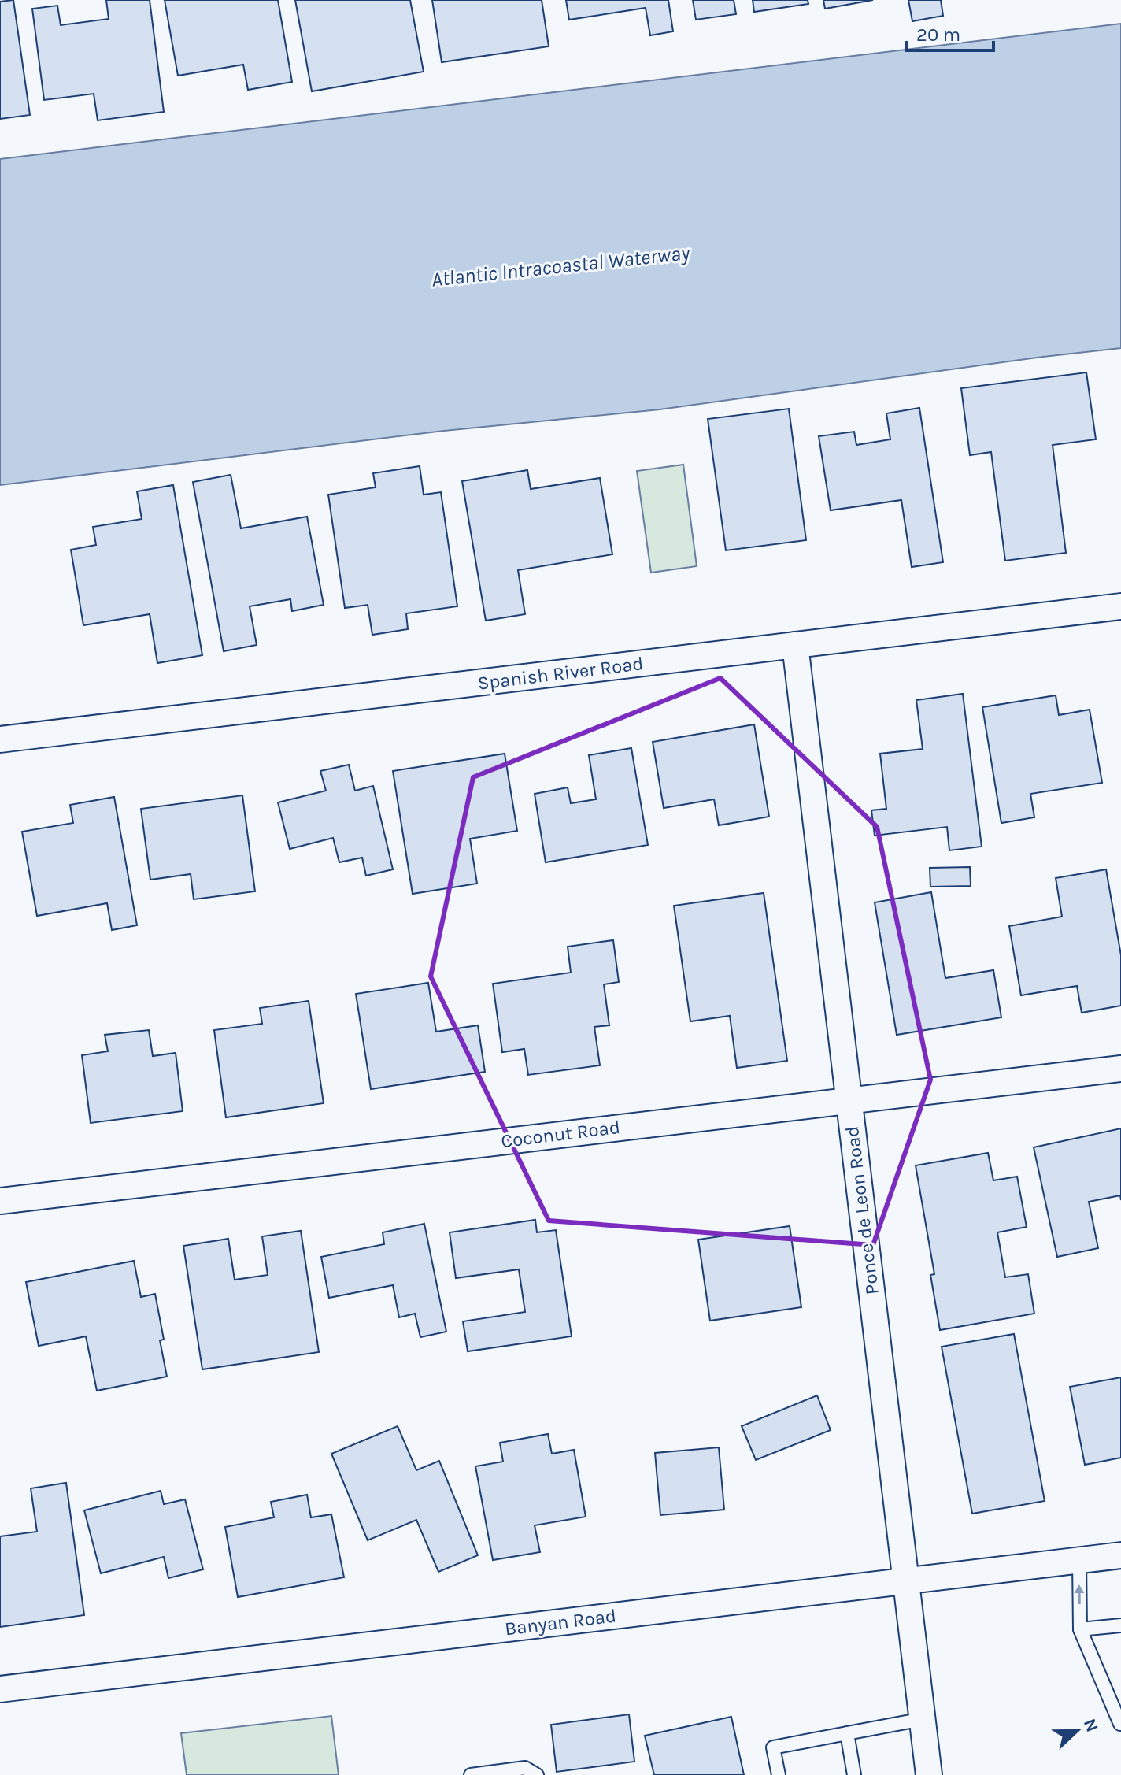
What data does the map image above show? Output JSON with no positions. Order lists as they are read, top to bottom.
{
  "streets": {
    "street": [
      "Spanish River Road",
      "Coconut Road",
      "Ponce de Leon Road",
      "Banyan Road"
    ]
  },
  "crossings": [
    ["Spanish River Road", "Ponce de Leon Road"],
    ["Coconut Road", "Ponce de Leon Road"],
    ["Ponce de Leon Road", "Banyan Road"]
  ],
  "water": ["Atlantic Intracoastal Waterway"],
  "scale_bar": "20 m",
  "north": "right"
}
